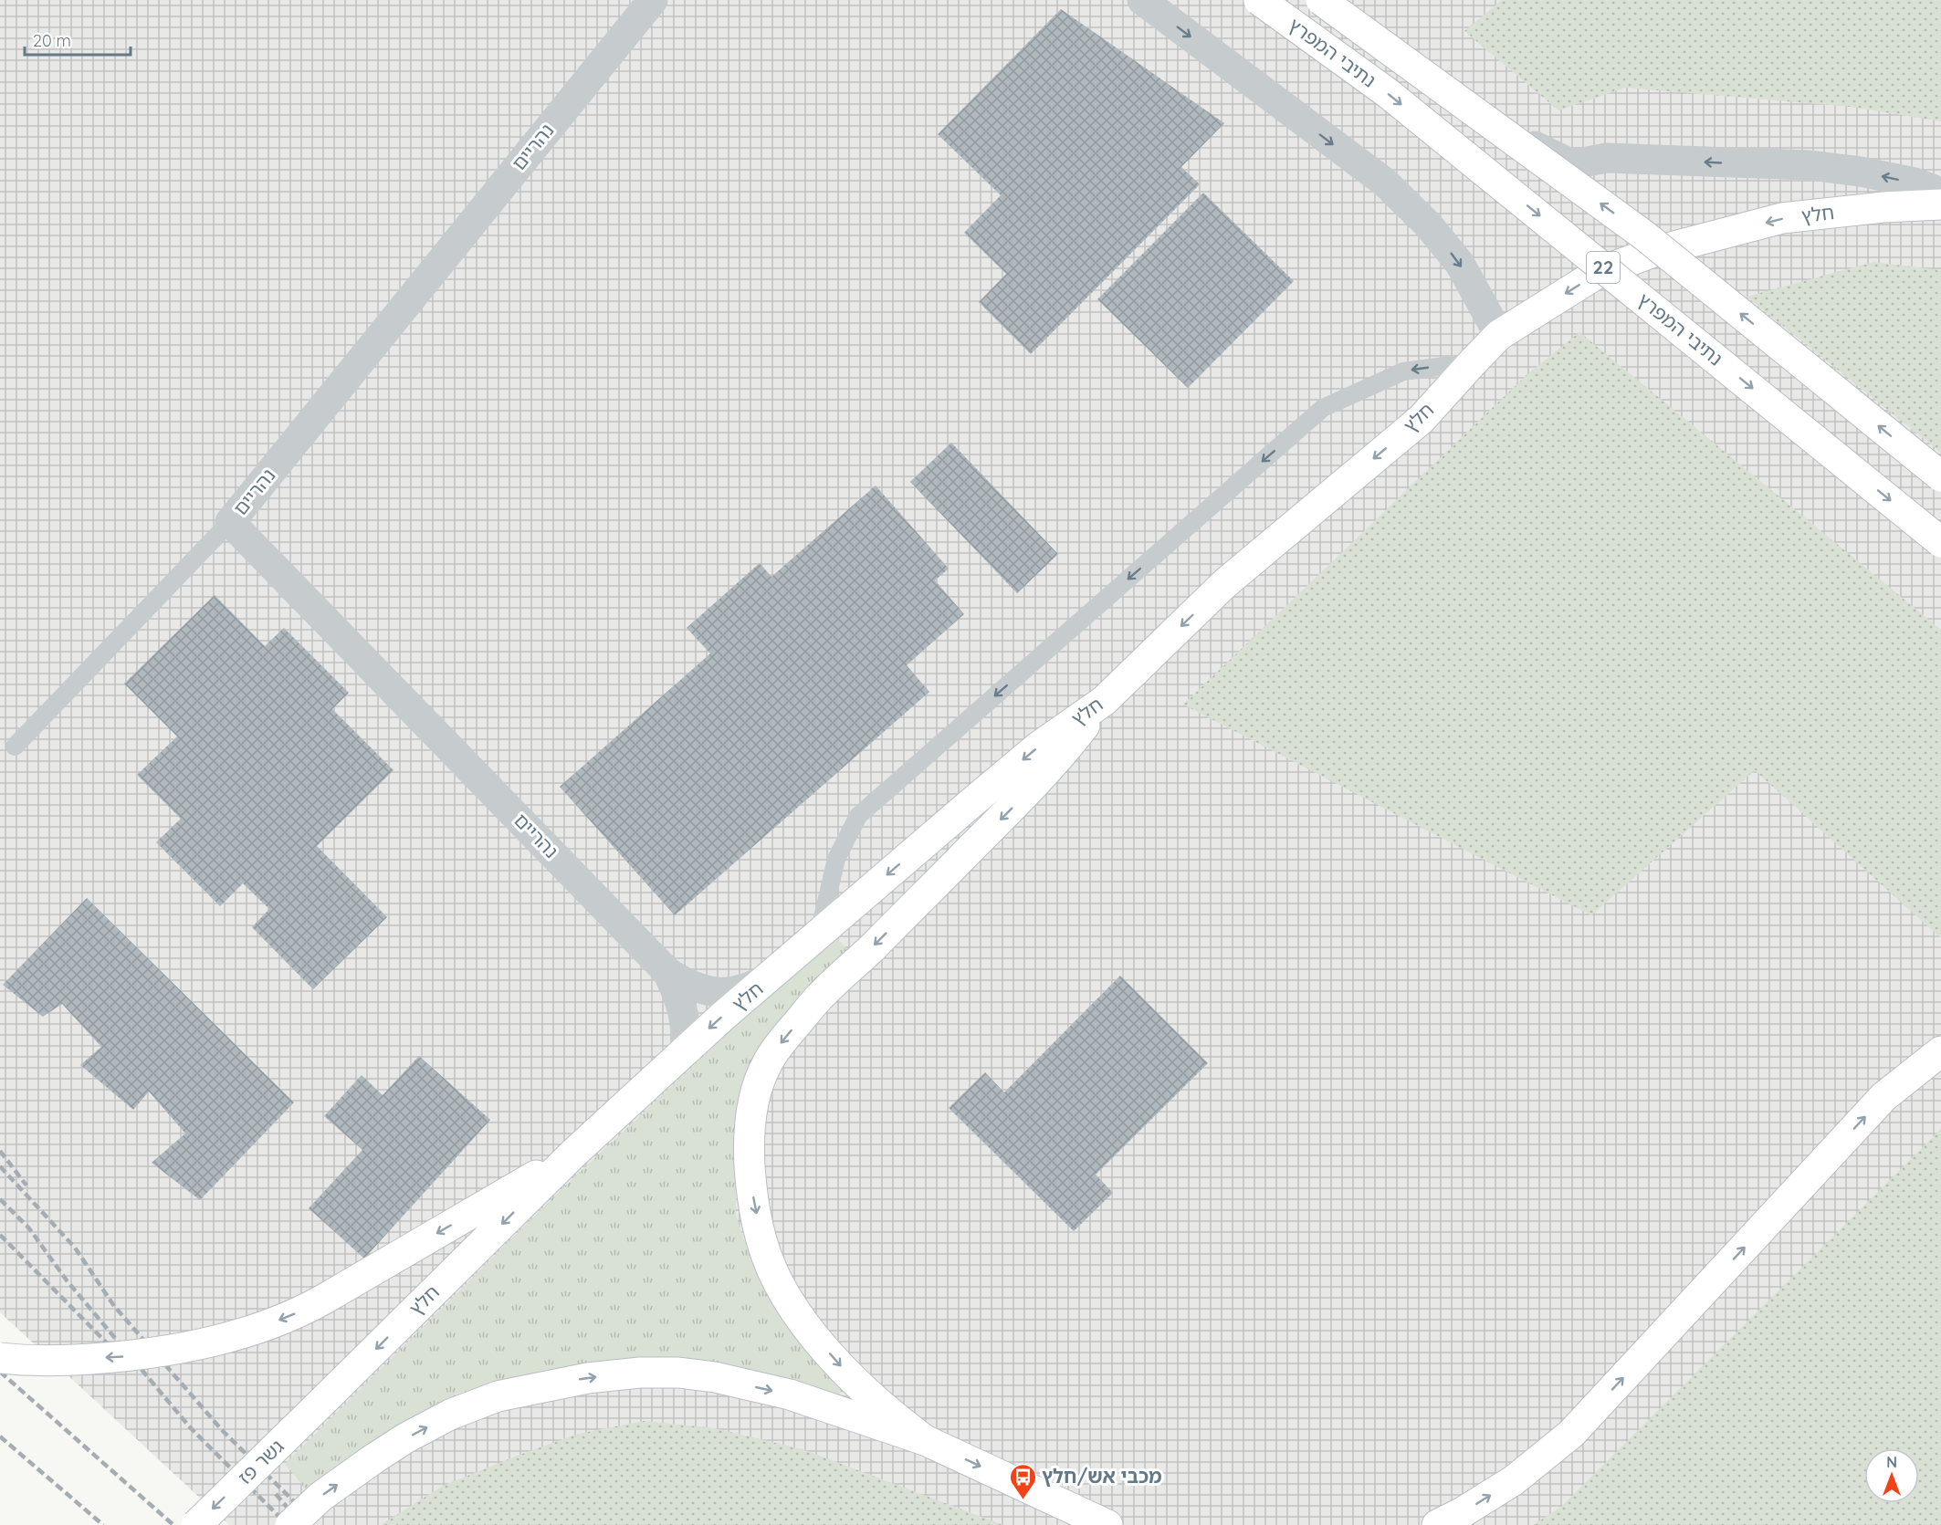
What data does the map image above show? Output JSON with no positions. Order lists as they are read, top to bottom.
{
  "streets": {
    "main road": [
      "נתיבי המפרץ",
      "חלץ",
      "22",
      "גשר פז"
    ],
    "street": ["נהריים"]
  },
  "crossings": [
    ["חלץ", "גשר פז"]
  ],
  "one_way": ["חלץ", "גשר פז"],
  "places": {
    "bus stop": ["מכבי אש/חלץ"]
  },
  "scale_bar": "20 m",
  "north": "top"
}
